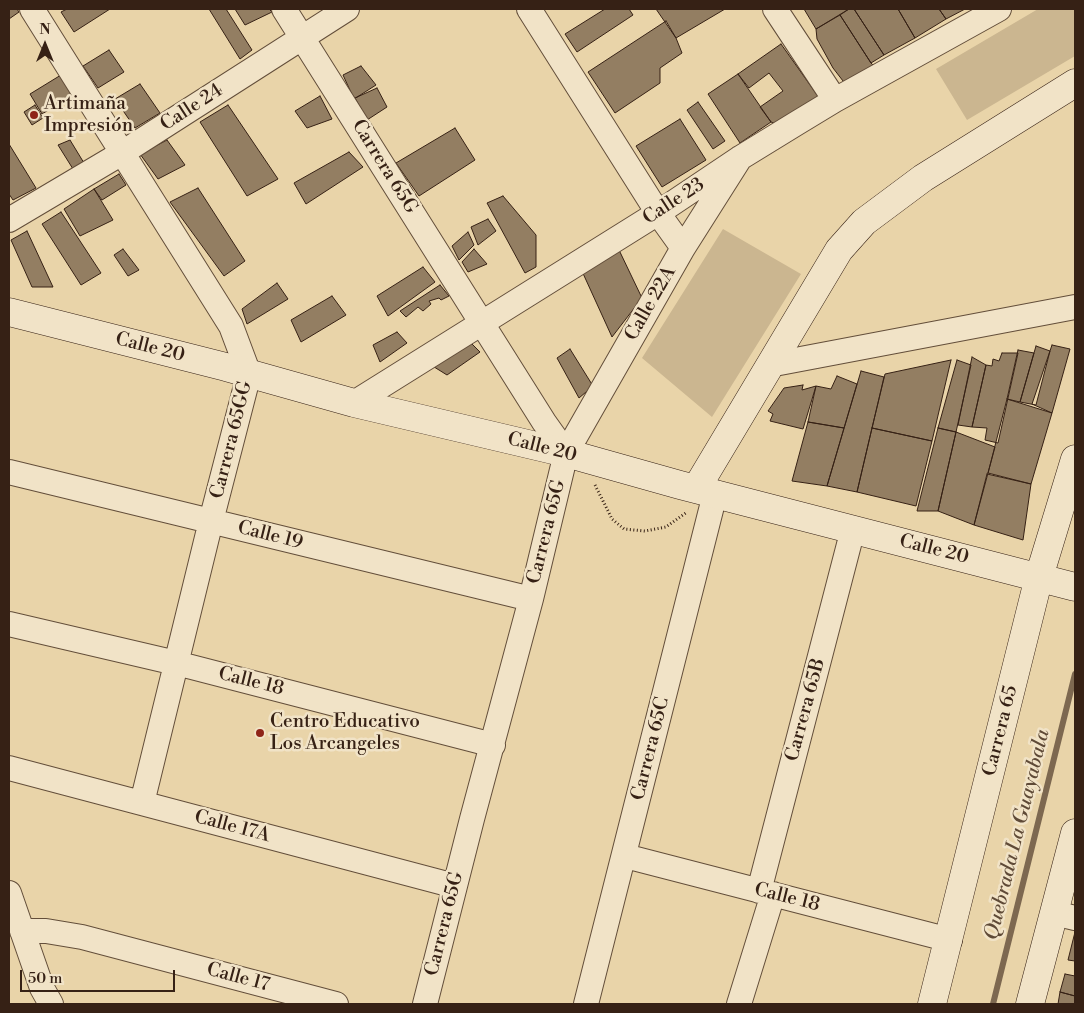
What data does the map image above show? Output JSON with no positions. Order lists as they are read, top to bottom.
{
  "streets": {
    "street": [
      "Calle 24",
      "Carrera 65G",
      "Calle 23",
      "Calle 22A",
      "Calle 20",
      "Carrera 65GG",
      "Calle 19",
      "Calle 18",
      "Carrera 65B",
      "Carrera 65",
      "Carrera 65C",
      "Calle 17A",
      "Calle 17"
    ]
  },
  "crossings": [
    ["Calle 24", "Carrera 65G"],
    ["Calle 24", "Carrera 65GG"],
    ["Carrera 65G", "Calle 23"],
    ["Carrera 65G", "Calle 22A"],
    ["Carrera 65G", "Calle 20"],
    ["Carrera 65G", "Calle 19"],
    ["Carrera 65G", "Calle 18"],
    ["Carrera 65G", "Calle 17A"],
    ["Calle 23", "Calle 22A"],
    ["Calle 23", "Calle 20"],
    ["Calle 22A", "Calle 20"],
    ["Calle 20", "Carrera 65GG"],
    ["Calle 20", "Carrera 65B"],
    ["Calle 20", "Carrera 65"],
    ["Calle 20", "Carrera 65C"],
    ["Carrera 65GG", "Calle 19"],
    ["Carrera 65GG", "Calle 18"],
    ["Carrera 65GG", "Calle 17A"],
    ["Calle 18", "Carrera 65B"],
    ["Calle 18", "Carrera 65"],
    ["Calle 18", "Carrera 65C"]
  ],
  "water": ["Quebrada La Guayabala"],
  "places": ["Artimaña Impresión", "Centro Educativo Los Arcangeles"],
  "scale_bar": "50 m",
  "north": "top"
}
